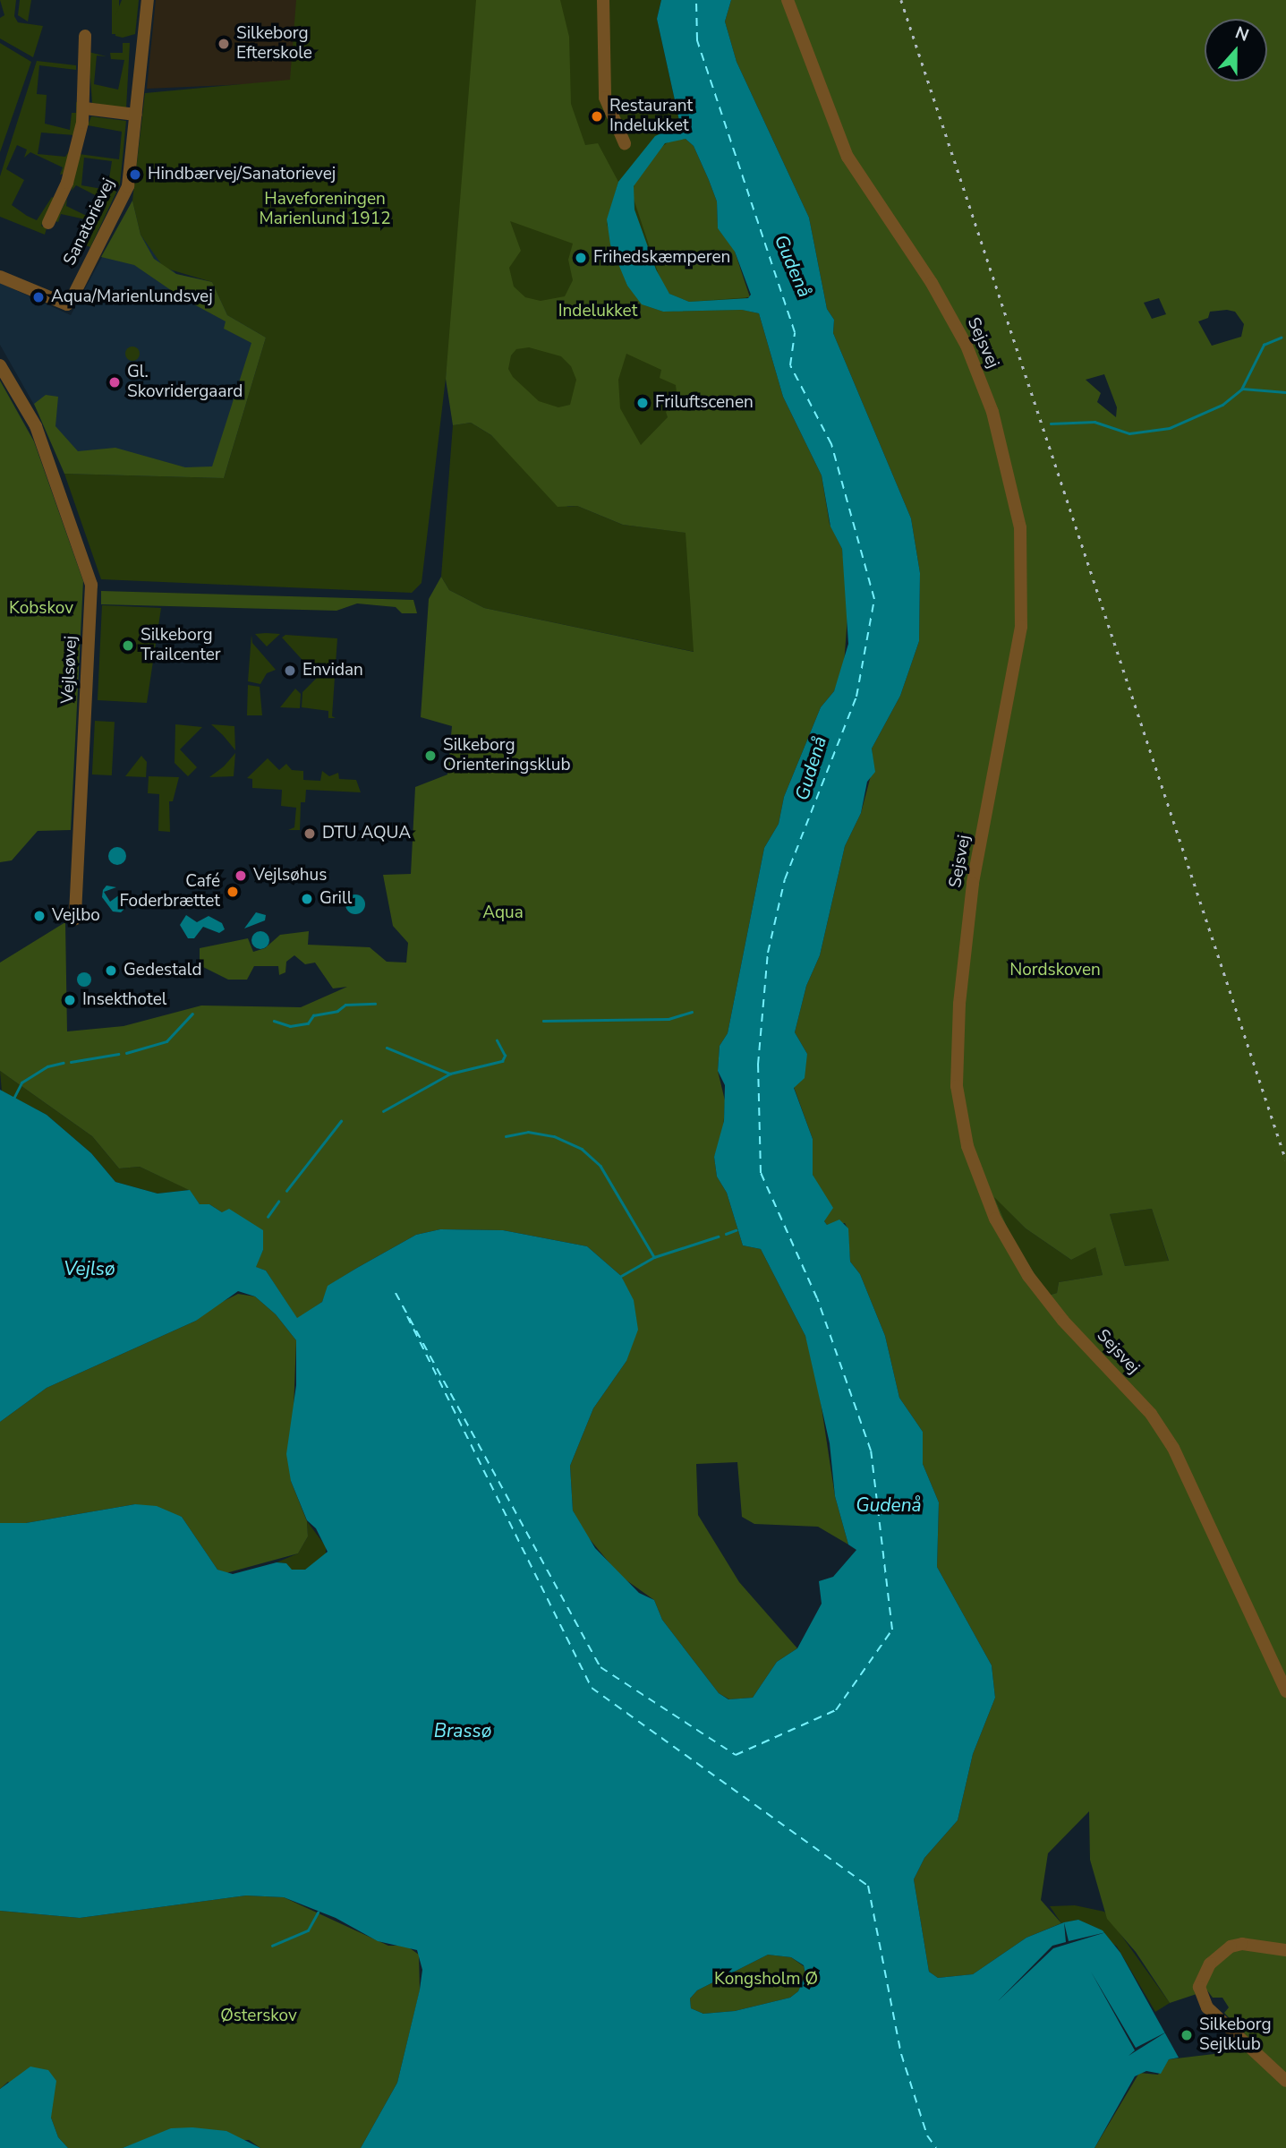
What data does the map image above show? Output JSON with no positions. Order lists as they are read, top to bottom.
{
  "streets": {
    "street": ["Sanatorievej", "Sejsvej", "Vejlsøvej"]
  },
  "water": ["Gudenå", "Vejlsø", "Brassø"],
  "parks": [
    "Haveforeningen Marienlund 1912",
    "Indelukket",
    "Kobskov",
    "Aqua",
    "Nordskoven",
    "Kongsholm Ø",
    "Østerskov"
  ],
  "places": [
    "Silkeborg Efterskole",
    "Restaurant Indelukket",
    "Hindbærvej/Sanatorievej",
    "Frihedskæmperen",
    "Aqua/Marienlundsvej",
    "Gl. Skovridergaard",
    "Friluftscenen",
    "Silkeborg Trailcenter",
    "Envidan",
    "Silkeborg Orienteringsklub",
    "DTU AQUA",
    "Vejlsøhus",
    "Café Foderbrættet",
    "Grill",
    "Vejlbo",
    "Gedestald",
    "Insekthotel",
    "Silkeborg Sejlklub"
  ],
  "north": "top"
}
